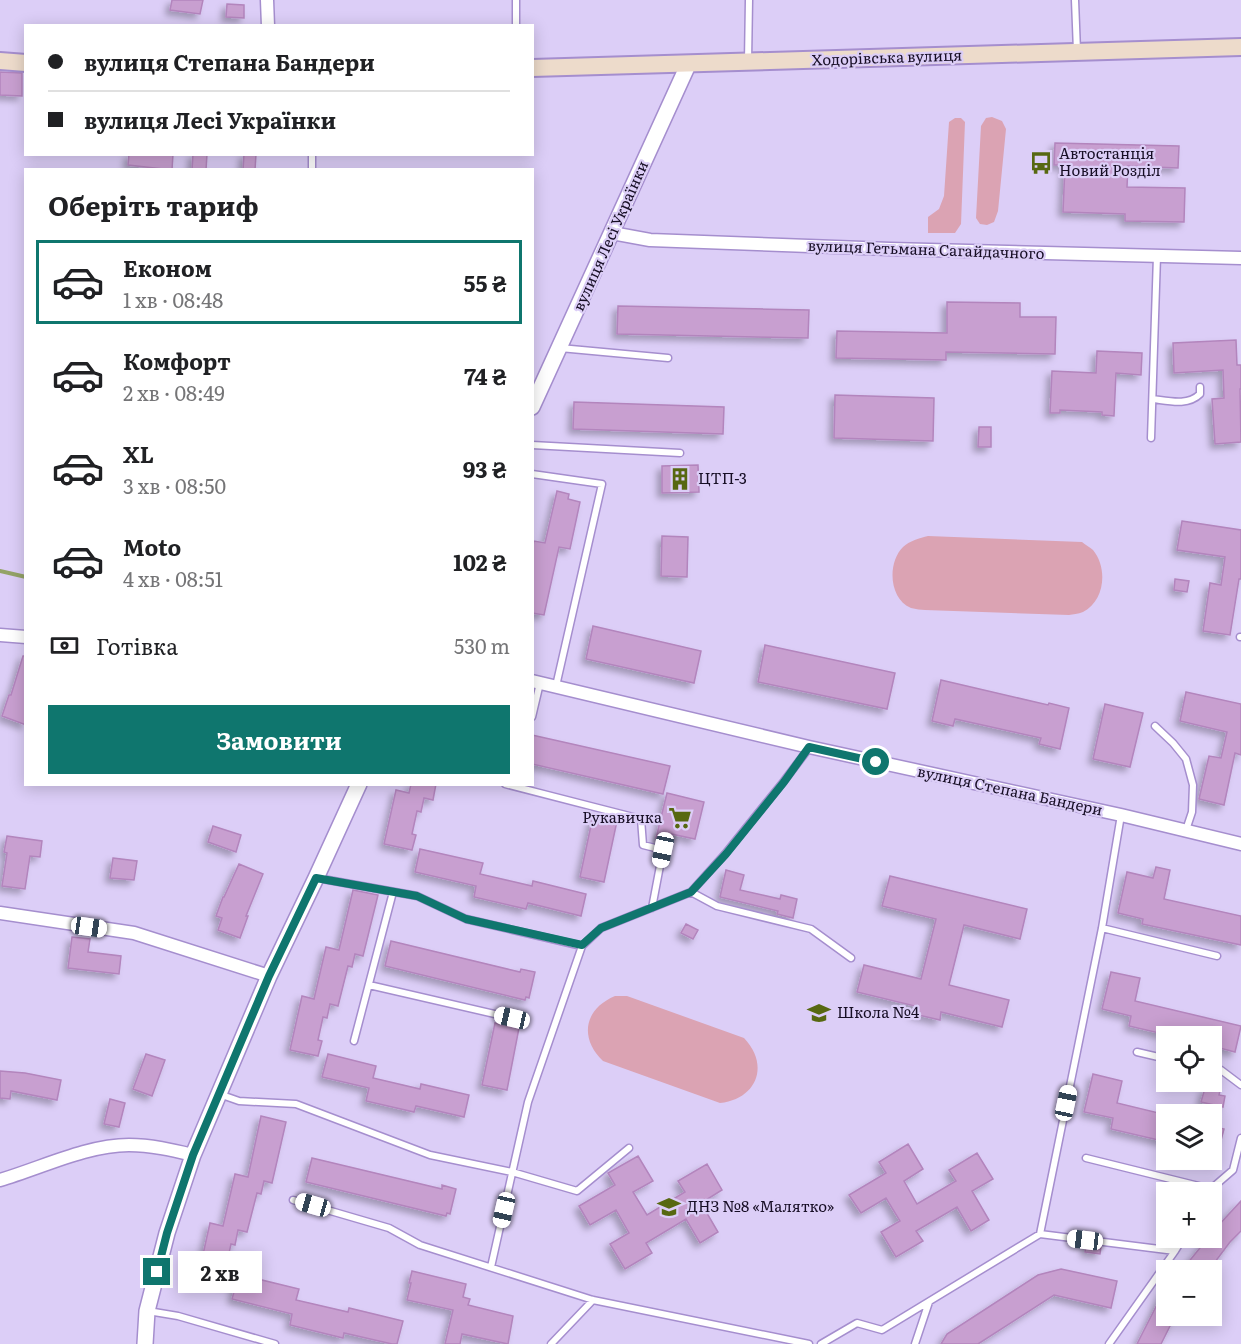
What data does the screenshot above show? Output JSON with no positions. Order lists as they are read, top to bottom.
{
  "streets": {
    "main road": ["Ходорівська вулиця"],
    "street": ["вулиця Лесі Українки", "вулиця Гетьмана Сагайдачного", "вулиця Степана Бандери"]
  },
  "crossings": [
    ["Ходорівська вулиця", "вулиця Лесі Українки"],
    ["вулиця Лесі Українки", "вулиця Гетьмана Сагайдачного"]
  ],
  "places": {
    "bus stop": ["Автостанція Новий Розділ"],
    "building": ["ЦТП-3"],
    "supermarket": ["Рукавичка"],
    "school or university": ["Школа №4", "ДНЗ №8 «Малятко»"]
  },
  "page": {
    "banner": ["вулиця Степана Бандери", "вулиця Лесі Українки"],
    "heading": "Оберіть тариф",
    "list": [
      {
        "name": "Економ",
        "note": "1 хв · 08:48",
        "value": "55 ₴"
      },
      {
        "name": "Комфорт",
        "note": "2 хв · 08:49",
        "value": "74 ₴"
      },
      {
        "name": "XL",
        "note": "3 хв · 08:50",
        "value": "93 ₴"
      },
      {
        "name": "Moto",
        "note": "4 хв · 08:51",
        "value": "102 ₴"
      }
    ],
    "pay": ["Готівка", "530 m"],
    "buttons": "Замовити",
    "map_buttons": ["+", "−"],
    "bubble": "2 хв"
  }
}
